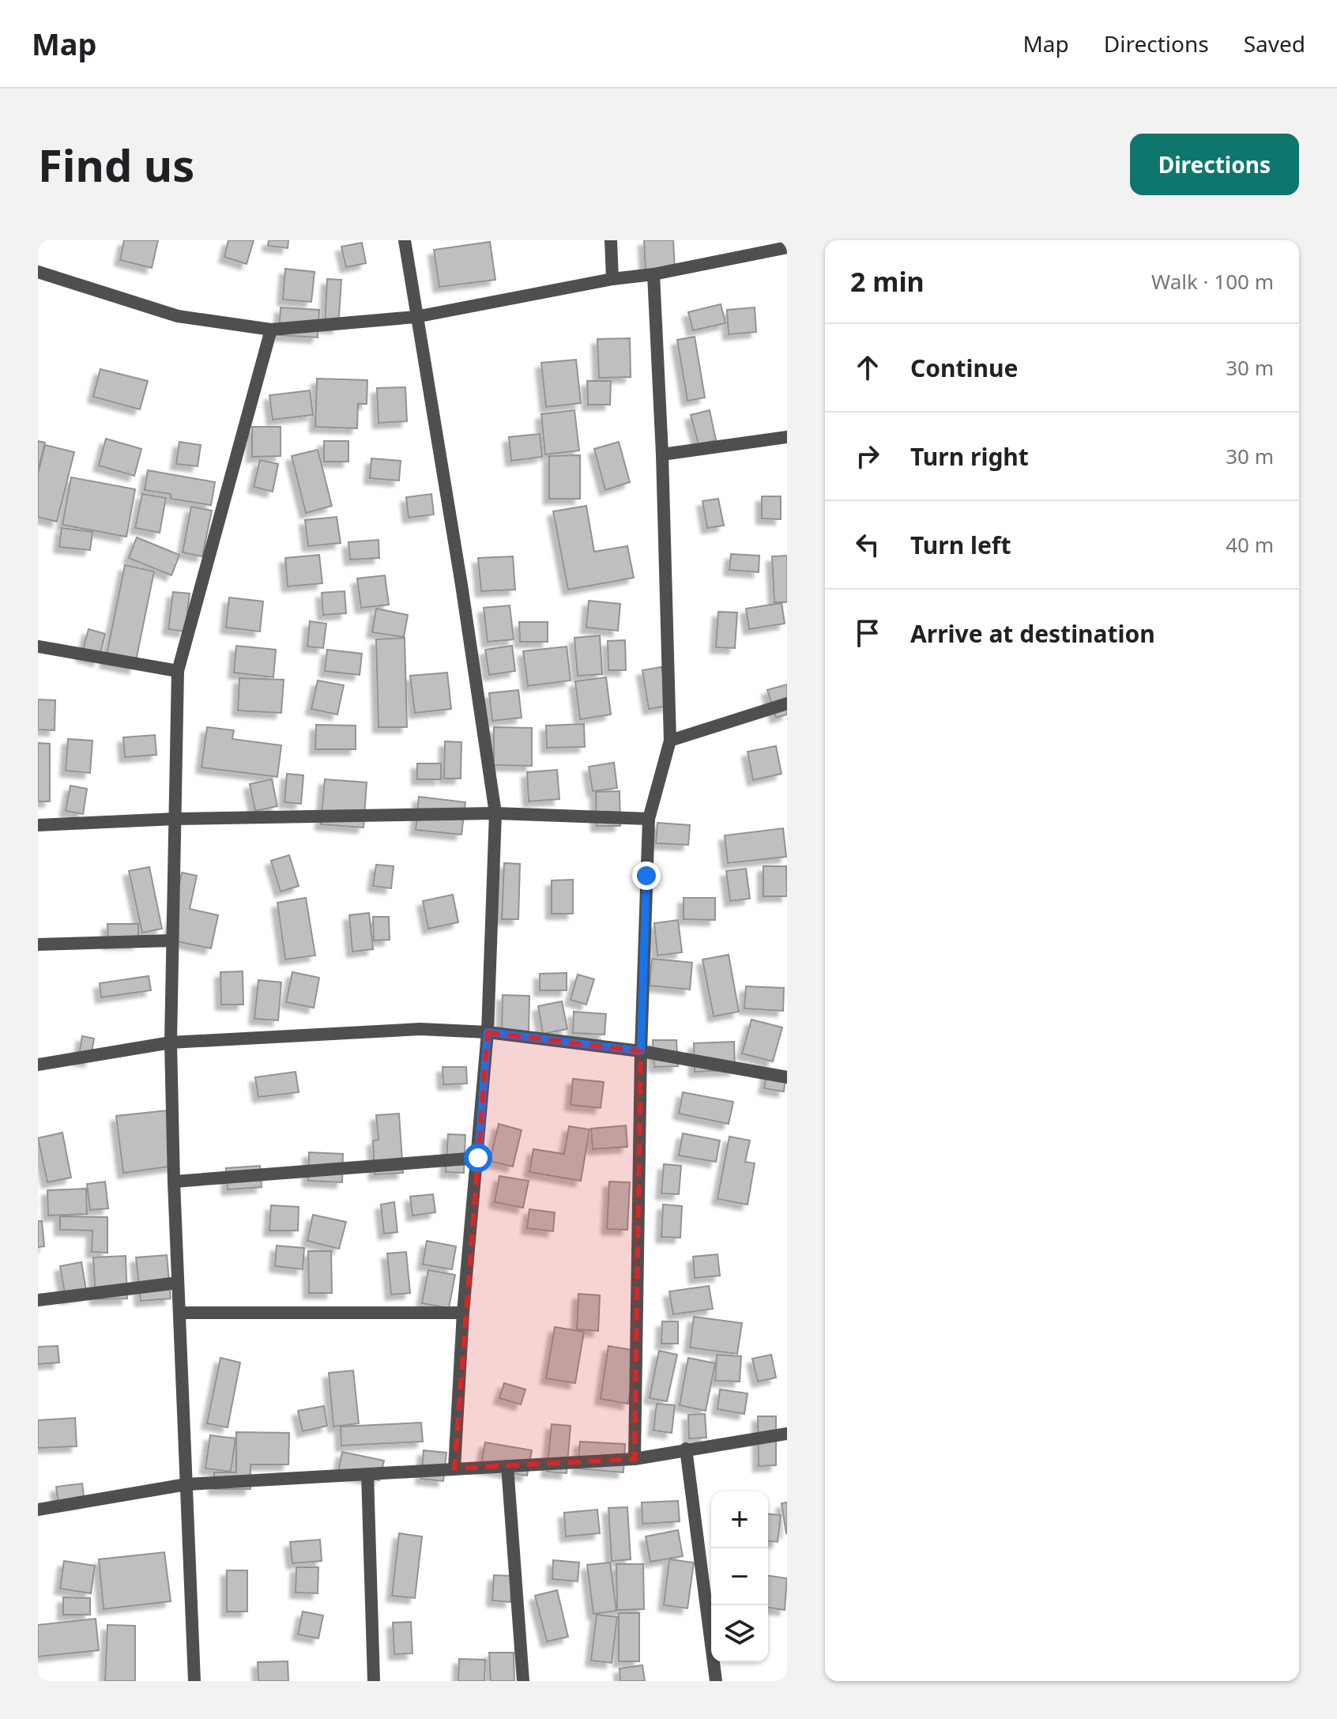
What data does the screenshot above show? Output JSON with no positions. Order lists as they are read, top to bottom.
{
  "page": {
    "header": "Map",
    "nav": ["Map", "Directions", "Saved"],
    "buttons": "Directions",
    "title": "Find us",
    "heading": ["2 min", "Walk · 100 m"],
    "list": [
      ["Continue", "30 m"],
      ["Turn right", "30 m"],
      ["Turn left", "40 m"],
      "Arrive at destination"
    ],
    "map_buttons": ["+", "−"]
  }
}
